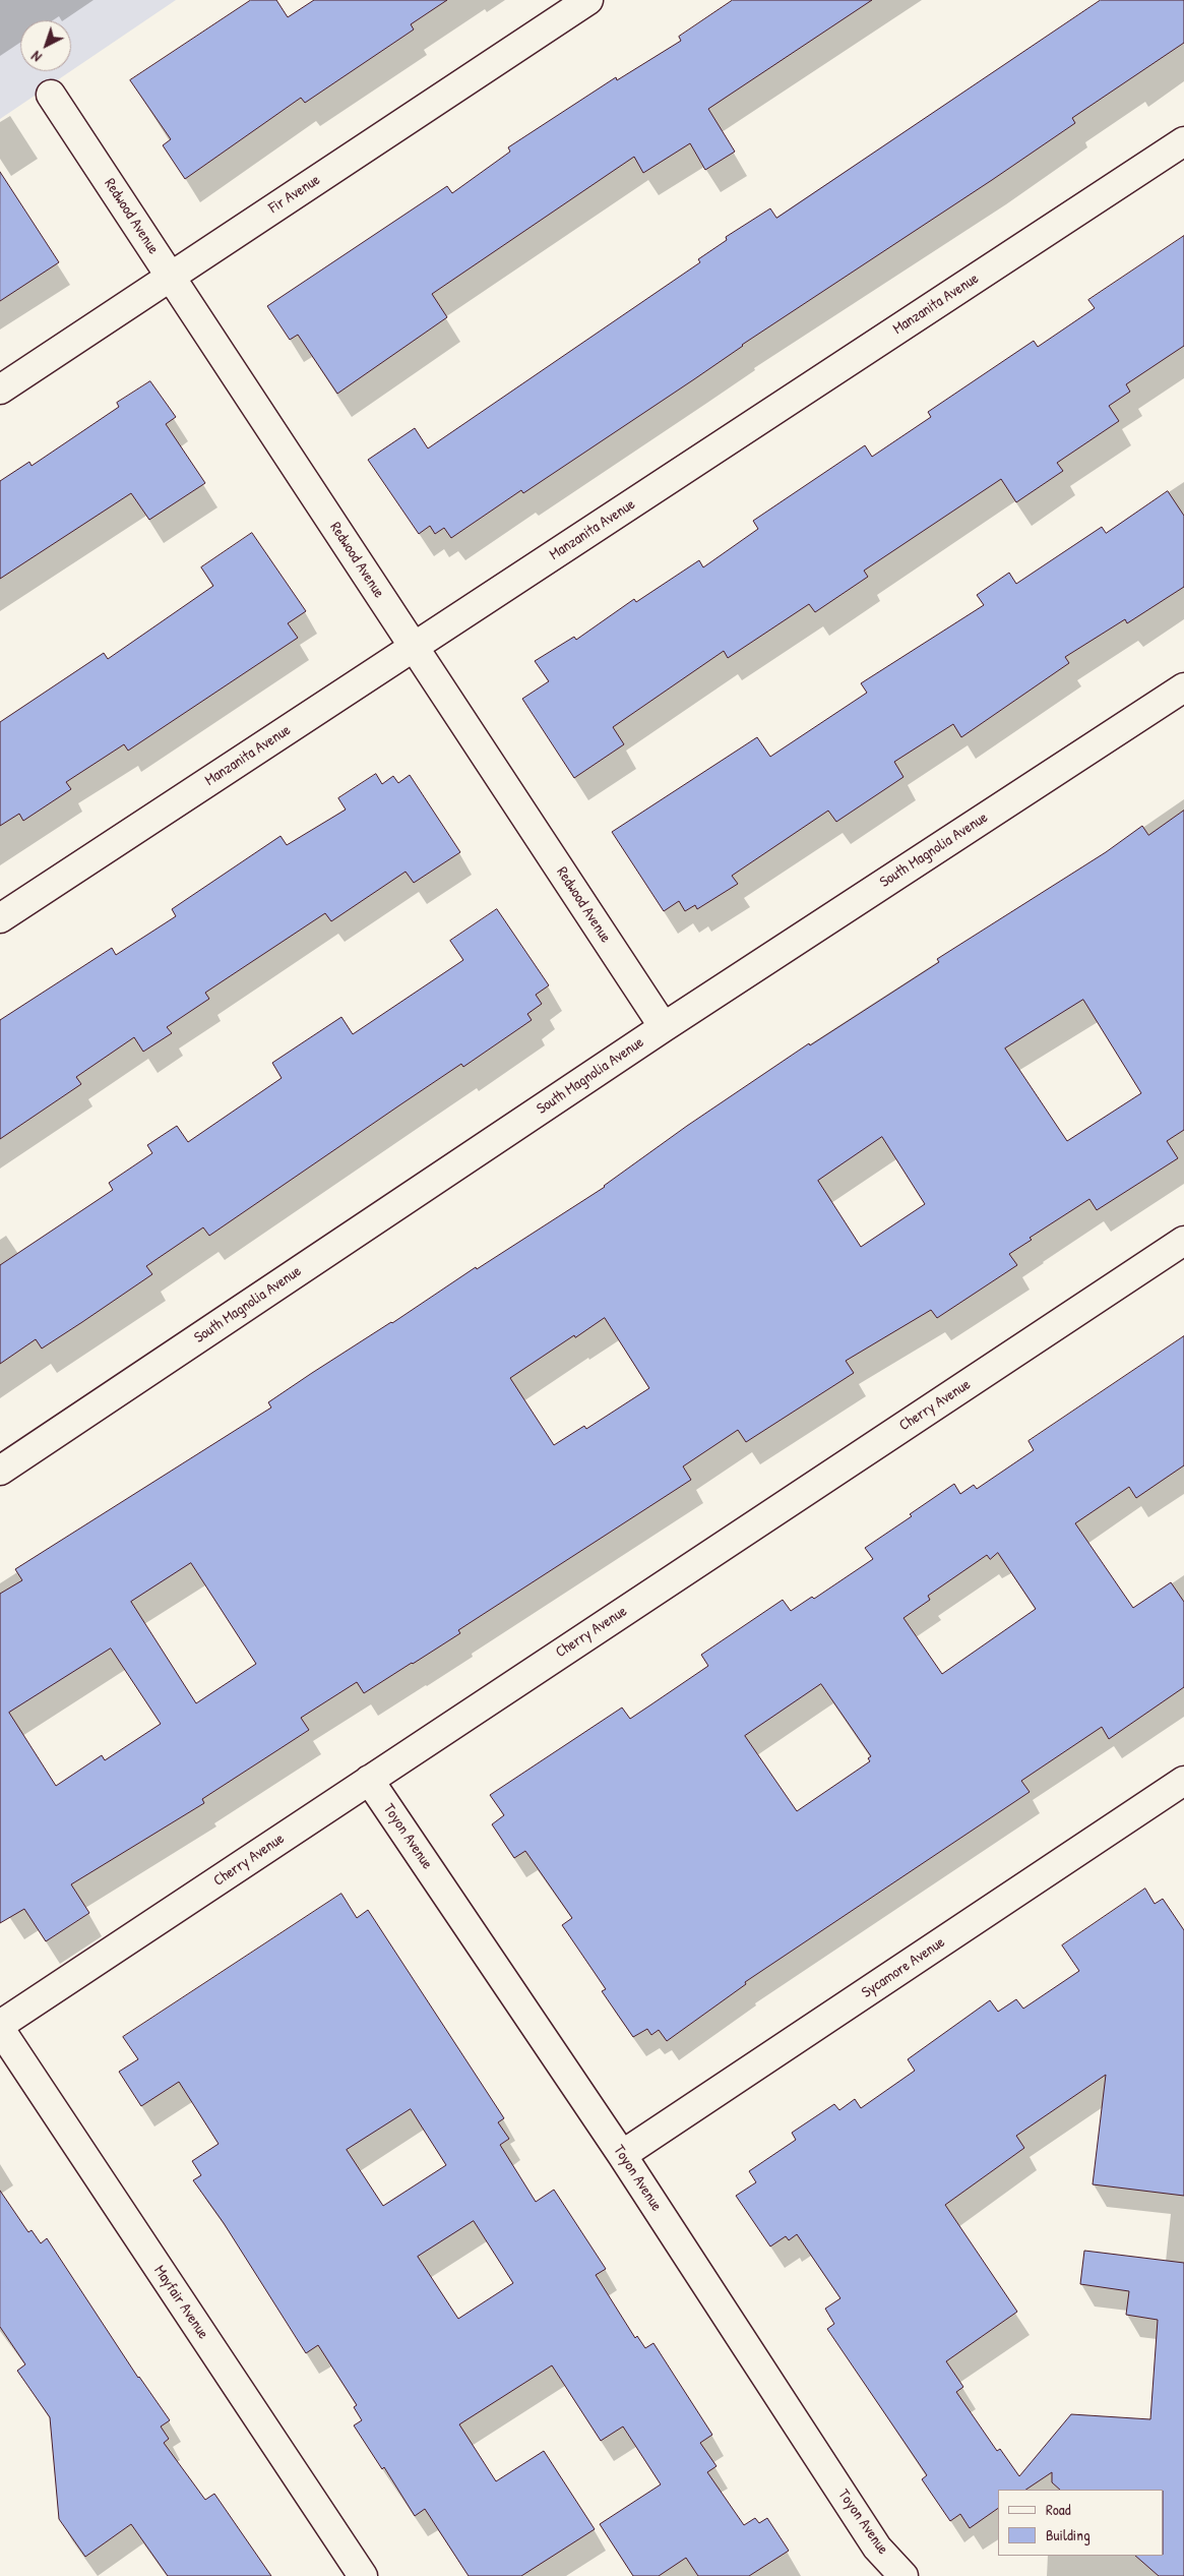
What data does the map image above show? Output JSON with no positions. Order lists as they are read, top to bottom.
{
  "streets": {
    "street": [
      "Fir Avenue",
      "Redwood Avenue",
      "Manzanita Avenue",
      "South Magnolia Avenue",
      "Cherry Avenue",
      "Toyon Avenue",
      "Sycamore Avenue",
      "Mayfair Avenue"
    ]
  },
  "crossings": [
    ["Fir Avenue", "Redwood Avenue"],
    ["Redwood Avenue", "Manzanita Avenue"],
    ["Redwood Avenue", "South Magnolia Avenue"],
    ["Cherry Avenue", "Toyon Avenue"],
    ["Toyon Avenue", "Sycamore Avenue"]
  ],
  "legend": ["Road", "Building"],
  "north": "bottom left"
}
